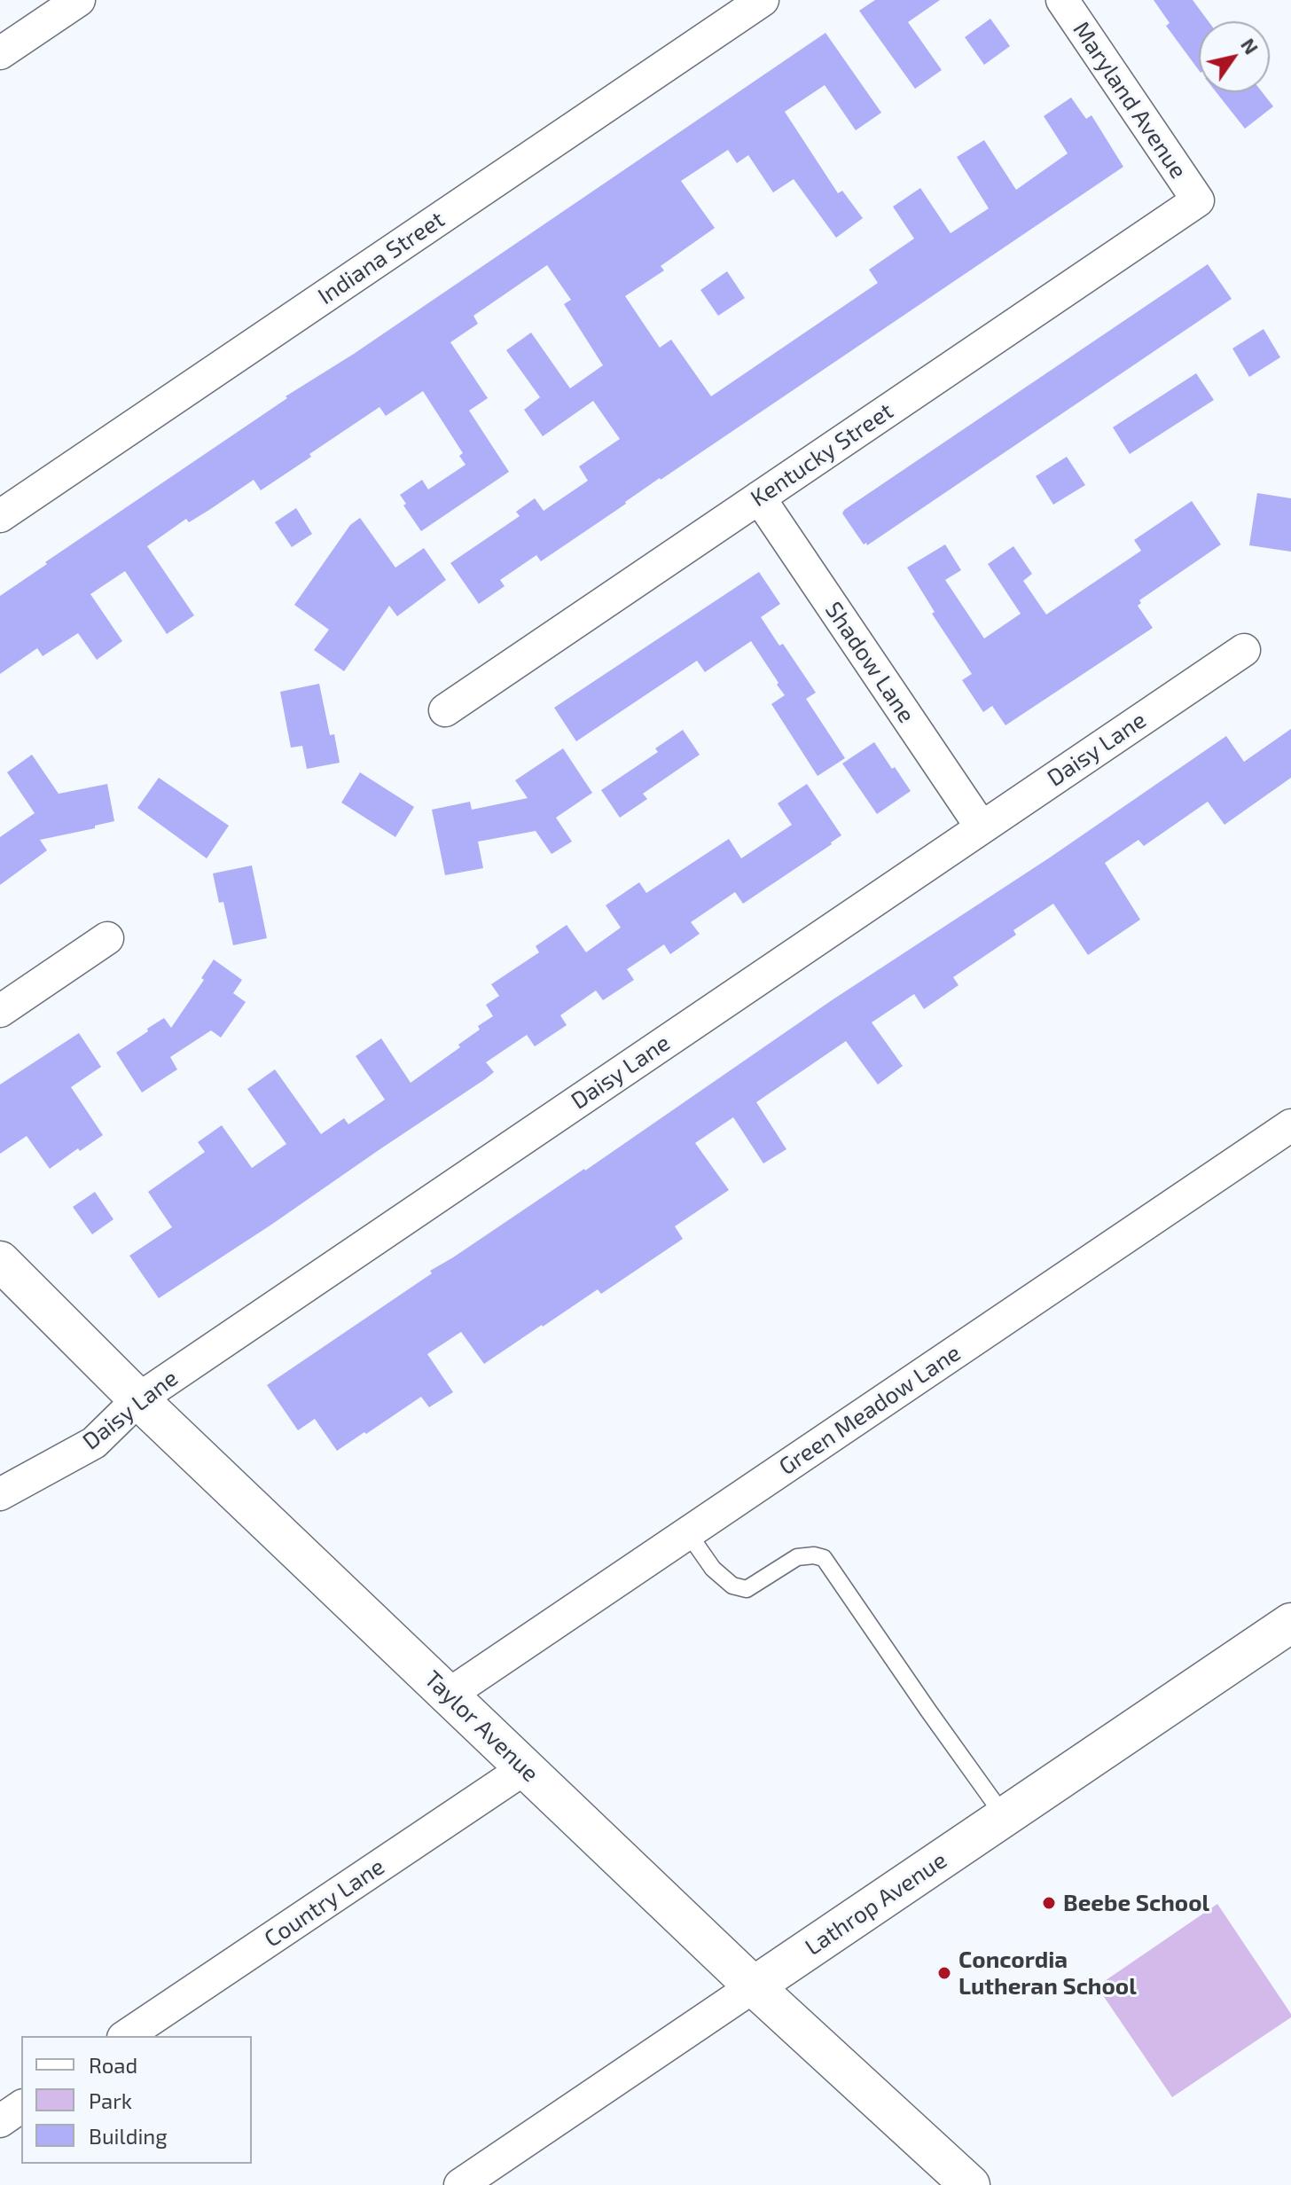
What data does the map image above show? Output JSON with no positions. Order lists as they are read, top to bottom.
{
  "streets": {
    "street": [
      "Maryland Avenue",
      "Indiana Street",
      "Kentucky Street",
      "Shadow Lane",
      "Daisy Lane",
      "Green Meadow Lane",
      "Taylor Avenue",
      "Country Lane",
      "Lathrop Avenue"
    ]
  },
  "crossings": [
    ["Maryland Avenue", "Kentucky Street"],
    ["Kentucky Street", "Shadow Lane"],
    ["Shadow Lane", "Daisy Lane"],
    ["Daisy Lane", "Taylor Avenue"],
    ["Green Meadow Lane", "Taylor Avenue"],
    ["Taylor Avenue", "Country Lane"],
    ["Taylor Avenue", "Lathrop Avenue"]
  ],
  "places": ["Beebe School", "Concordia Lutheran School"],
  "legend": ["Road", "Park", "Building"],
  "north": "top right"
}
